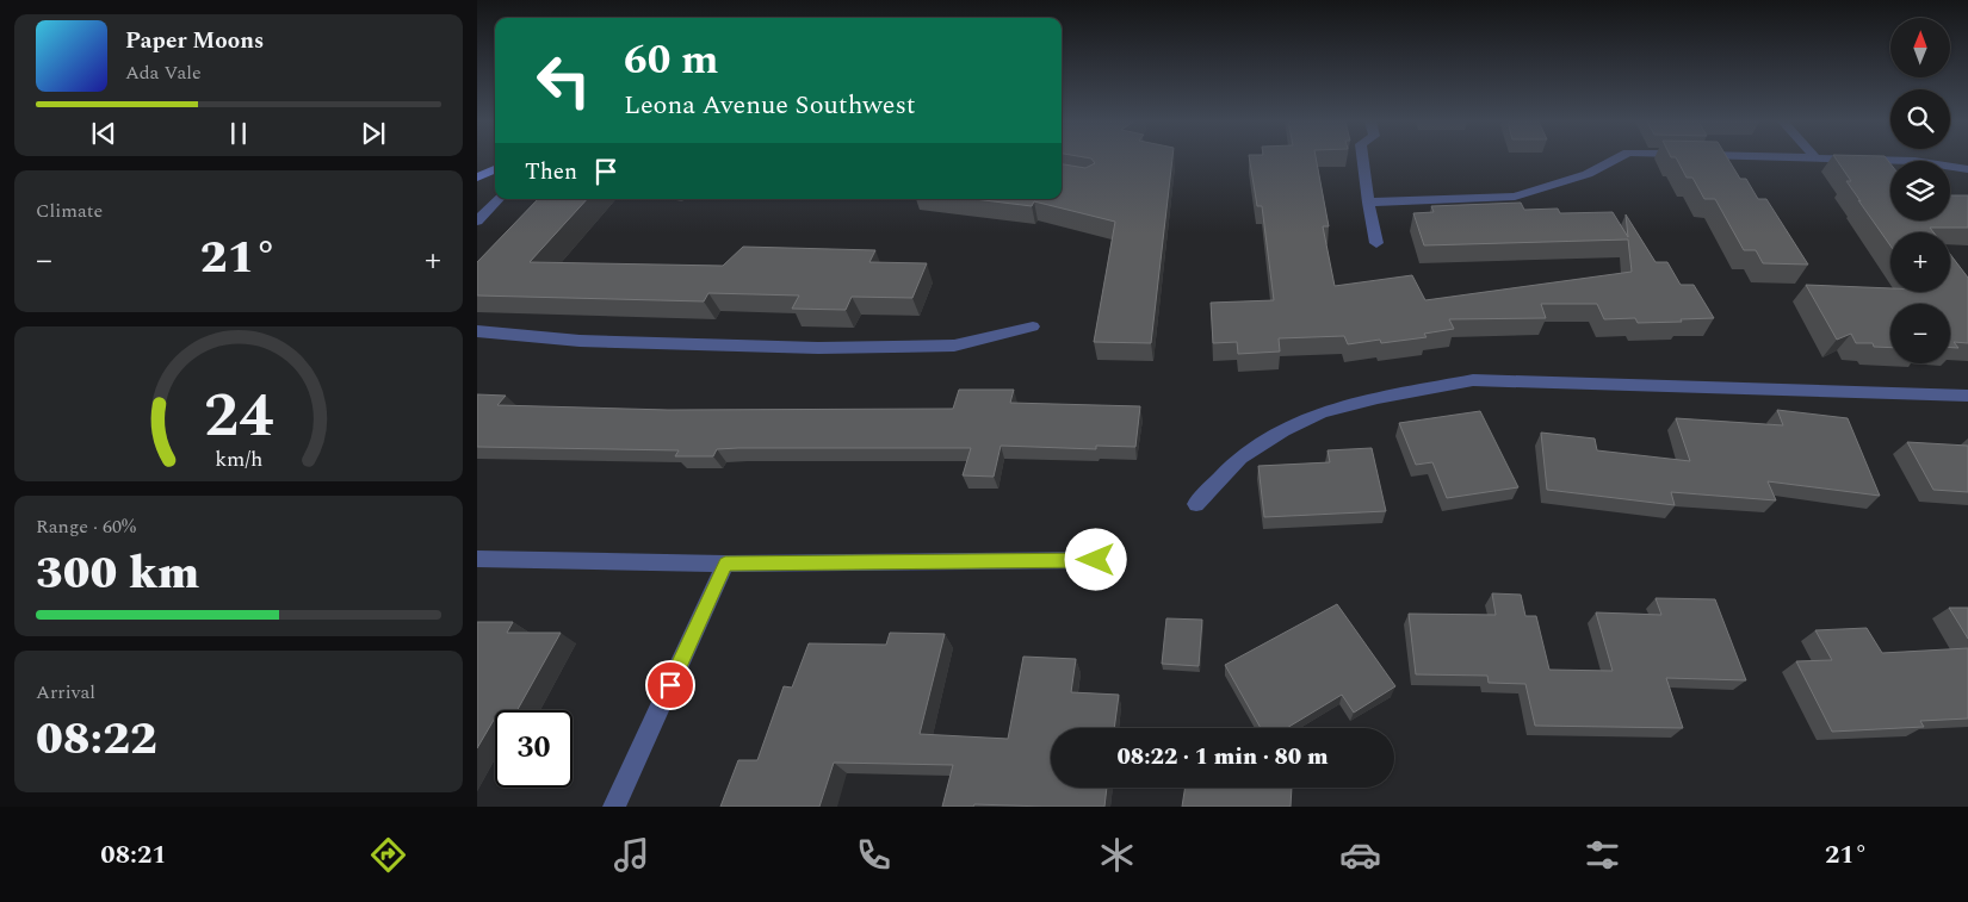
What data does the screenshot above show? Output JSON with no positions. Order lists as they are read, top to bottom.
{
  "north": "top",
  "page": {
    "map_buttons": ["+", "−"],
    "turn": ["60 m", "Leona Avenue Southwest"],
    "song": ["Paper Moons", "Ada Vale"],
    "then": "Then",
    "tile": [
      "Climate",
      ["Range · 60%", "300 km"],
      ["Arrival", "08:22"]
    ],
    "heat": ["−", "21°", "+"],
    "limit": "30",
    "trip": "08:22 · 1 min · 80 m",
    "tabs": ["08:21", "21°"],
    "gauge": ["24", "km/h"]
  }
}
